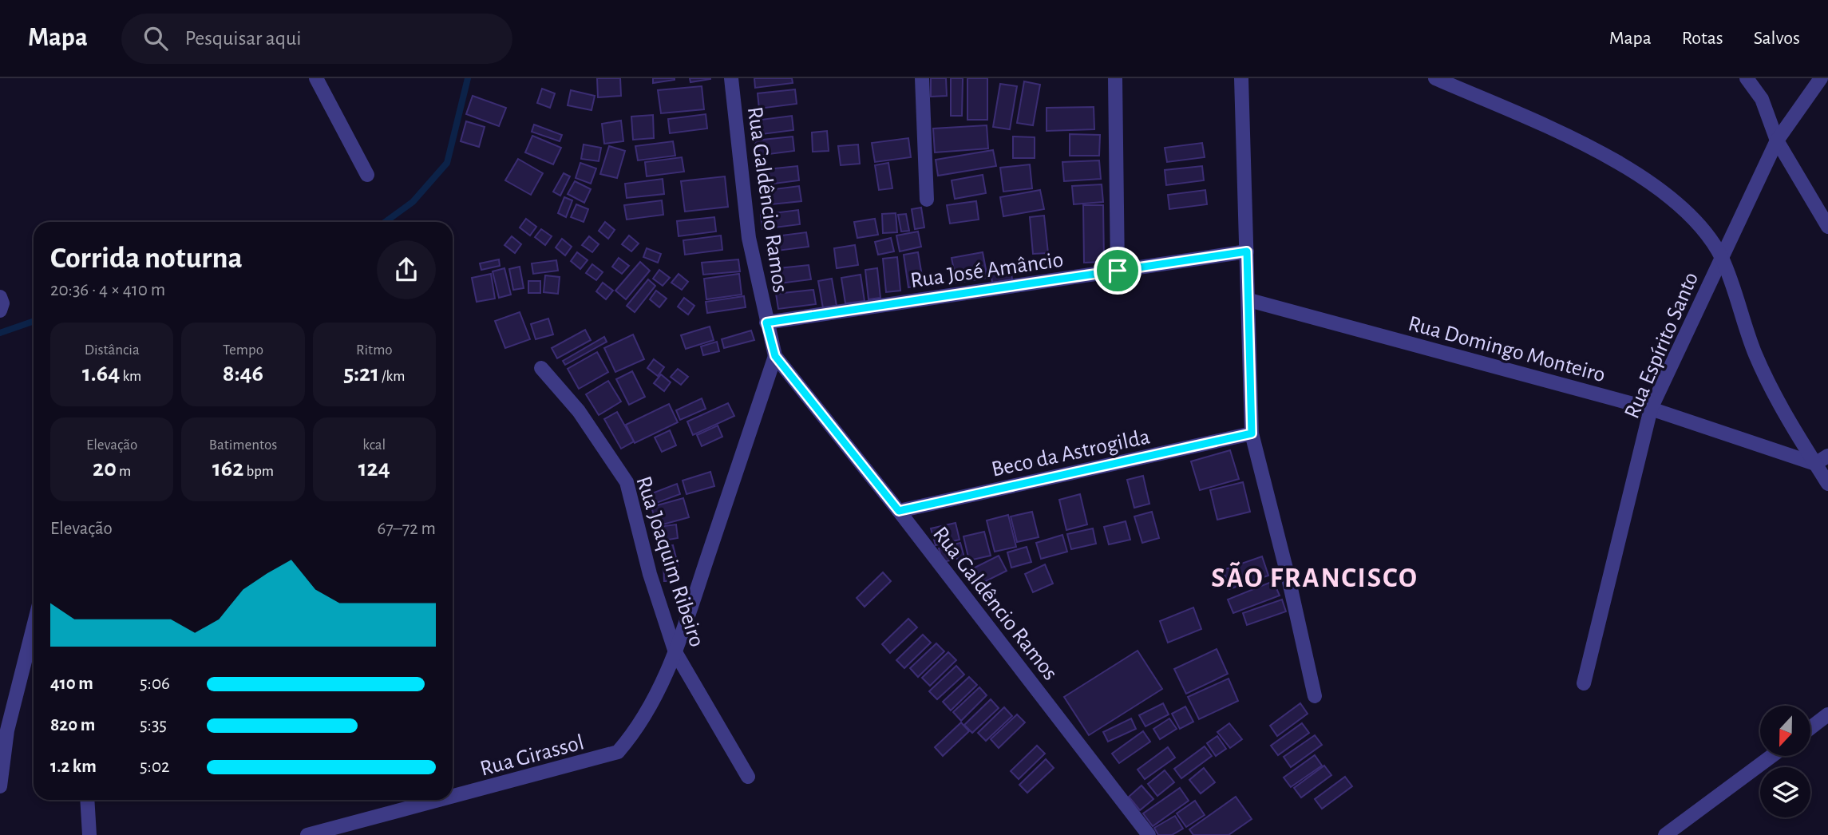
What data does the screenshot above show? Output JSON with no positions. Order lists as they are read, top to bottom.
{
  "streets": {
    "street": [
      "Rua Galdêncio Ramos",
      "Rua José Amâncio",
      "Rua Espírito Santo",
      "Rua Domingo Monteiro",
      "Beco da Astrogilda",
      "Rua Joaquim Ribeiro",
      "Rua Girassol"
    ]
  },
  "crossings": [
    ["Rua Galdêncio Ramos", "Rua José Amâncio"],
    ["Rua Galdêncio Ramos", "Beco da Astrogilda"],
    ["Rua Espírito Santo", "Rua Domingo Monteiro"],
    ["Rua Joaquim Ribeiro", "Rua Girassol"]
  ],
  "districts": ["SÃO FRANCISCO"],
  "north": "bottom",
  "page": {
    "header": "Mapa",
    "search": "Pesquisar aqui",
    "nav": ["Mapa", "Rotas", "Salvos"],
    "heading": ["Corrida noturna", "20:36 · 4 × 410 m"],
    "stats": [
      ["Distância", "1.64 km"],
      ["Tempo", "8:46"],
      ["Ritmo", "5:21 /km"],
      ["Elevação", "20 m"],
      ["Batimentos", "162 bpm"],
      ["kcal", "124"]
    ],
    "chart": ["Elevação", "67–72 m"],
    "list": [
      {
        "name": "410 m",
        "note": "5:06"
      },
      {
        "name": "820 m",
        "note": "5:35"
      },
      {
        "name": "1.2 km",
        "note": "5:02"
      }
    ]
  }
}
